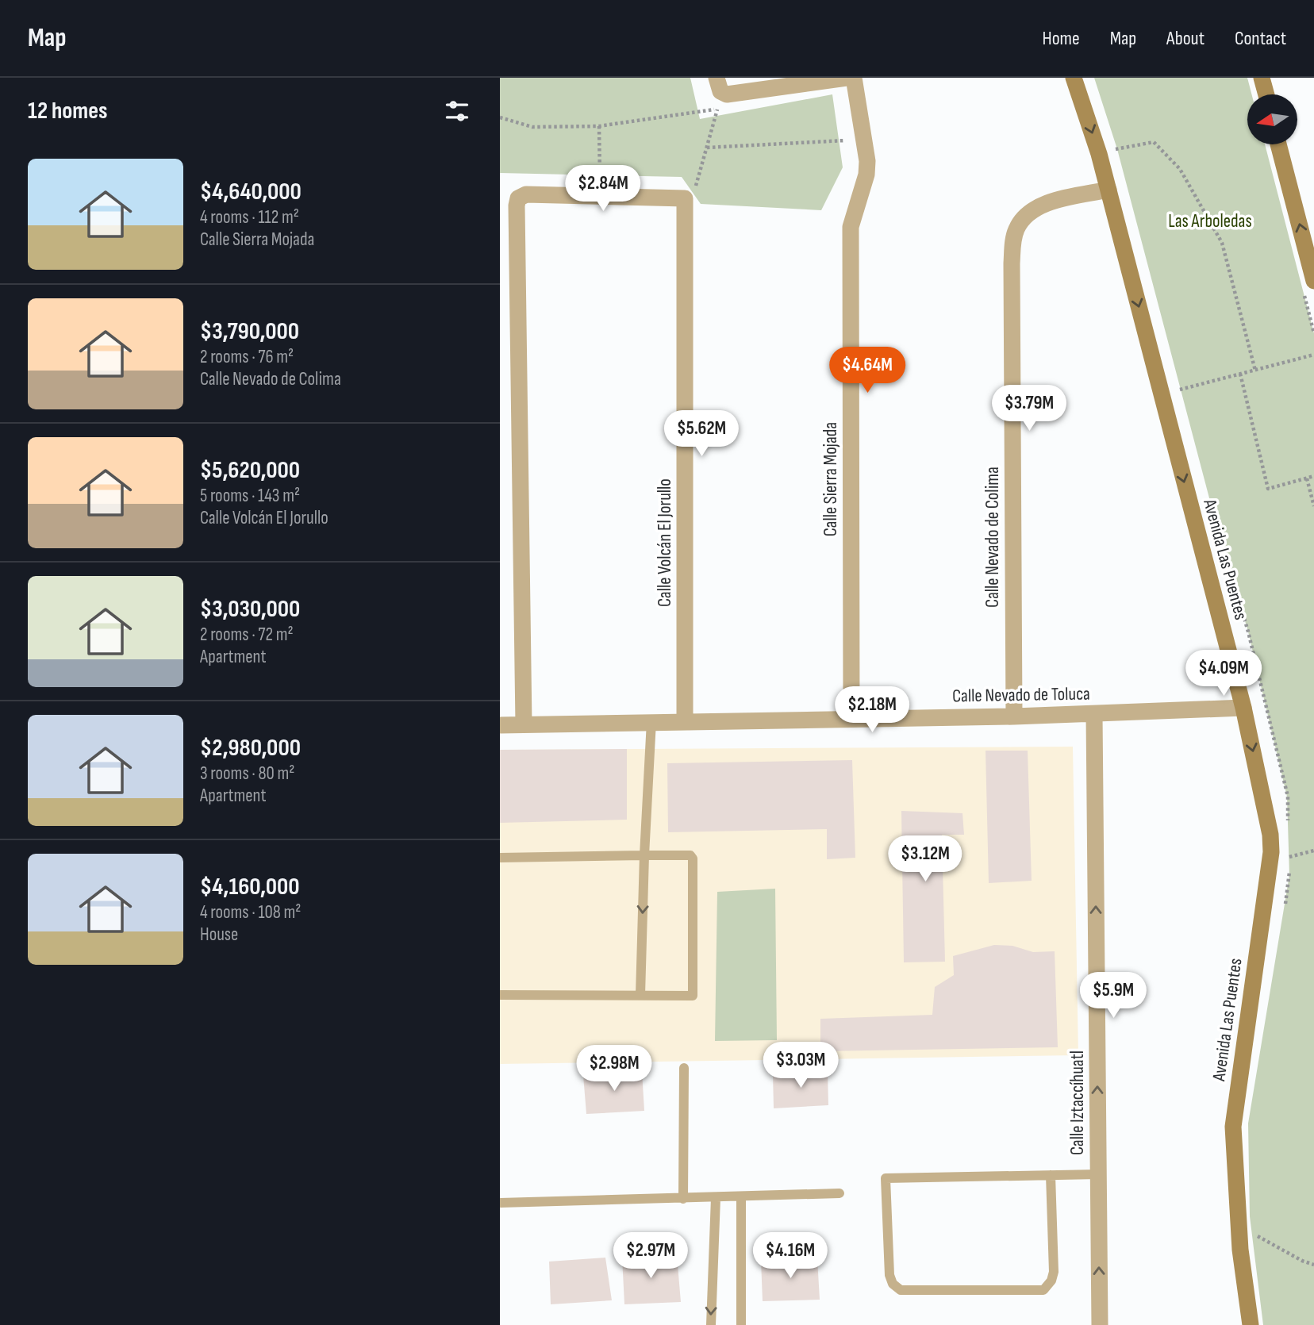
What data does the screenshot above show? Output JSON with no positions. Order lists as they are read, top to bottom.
{
  "streets": {
    "street": [
      "Calle Sierra Mojada",
      "Calle Nevado de Colima",
      "Calle Volcán El Jorullo",
      "Avenida Las Puentes",
      "Calle Nevado de Toluca",
      "Calle Iztaccíhuatl"
    ]
  },
  "crossings": [
    ["Calle Sierra Mojada", "Calle Nevado de Toluca"],
    ["Calle Nevado de Colima", "Avenida Las Puentes"],
    ["Calle Nevado de Colima", "Calle Nevado de Toluca"],
    ["Calle Volcán El Jorullo", "Calle Nevado de Toluca"],
    ["Avenida Las Puentes", "Calle Nevado de Toluca"],
    ["Calle Nevado de Toluca", "Calle Iztaccíhuatl"]
  ],
  "one_way": ["Avenida Las Puentes", "Calle Iztaccíhuatl"],
  "parks": ["Las Arboledas"],
  "north": "left",
  "page": {
    "header": "Map",
    "nav": [
      "Home",
      "Map",
      "About",
      "Contact"
    ],
    "heading": "12 homes",
    "list": [
      {
        "name": "$4,640,000",
        "note": "4 rooms · 112 m² · Calle Sierra Mojada"
      },
      {
        "name": "$3,790,000",
        "note": "2 rooms · 76 m² · Calle Nevado de Colima"
      },
      {
        "name": "$5,620,000",
        "note": "5 rooms · 143 m² · Calle Volcán El Jorullo"
      },
      {
        "name": "$3,030,000",
        "note": "2 rooms · 72 m² · Apartment"
      },
      {
        "name": "$2,980,000",
        "note": "3 rooms · 80 m² · Apartment"
      },
      {
        "name": "$4,160,000",
        "note": "4 rooms · 108 m² · House"
      }
    ],
    "price": [
      "$2.84M",
      "$4.64M",
      "$3.79M",
      "$5.62M",
      "$4.09M",
      "$2.18M",
      "$3.12M",
      "$5.9M",
      "$3.03M",
      "$2.98M",
      "$2.97M",
      "$4.16M"
    ]
  }
}
